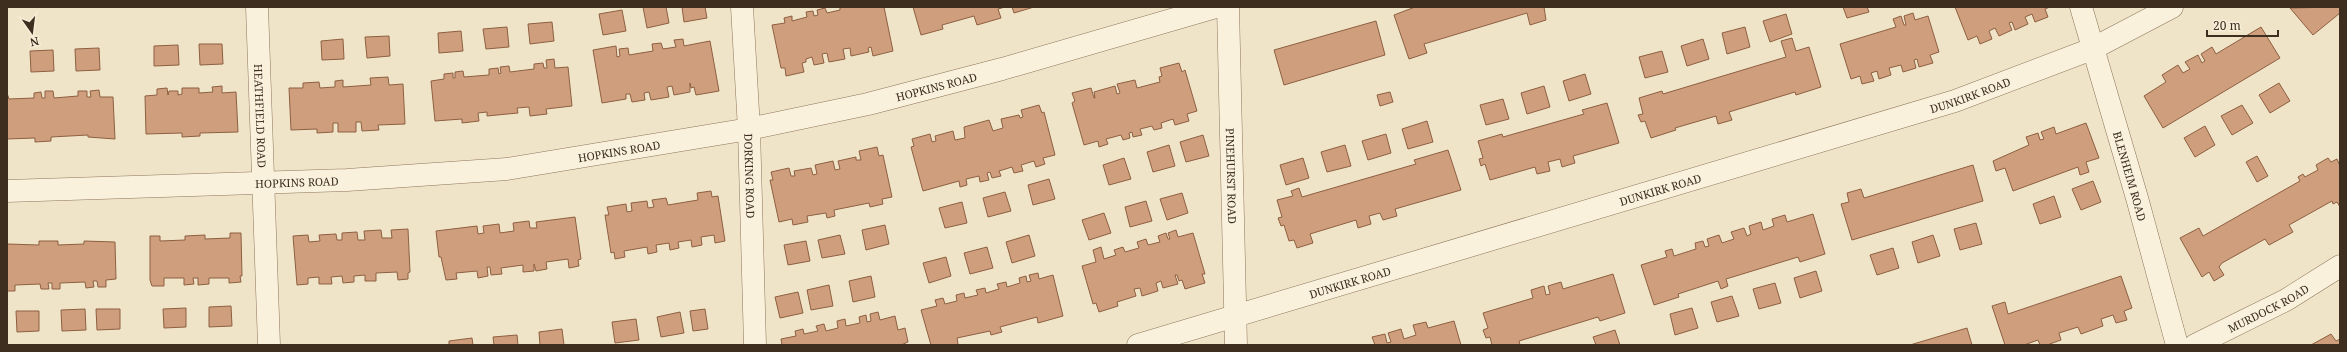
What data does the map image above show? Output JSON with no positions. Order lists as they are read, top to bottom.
{
  "streets": {
    "street": [
      "HOPKINS ROAD",
      "DUNKIRK ROAD",
      "HEATHFIELD ROAD",
      "DORKING ROAD",
      "PINEHURST ROAD",
      "BLENHEIM ROAD",
      "MURDOCK ROAD"
    ]
  },
  "crossings": [
    ["HOPKINS ROAD", "HEATHFIELD ROAD"],
    ["HOPKINS ROAD", "DORKING ROAD"],
    ["DUNKIRK ROAD", "PINEHURST ROAD"],
    ["DUNKIRK ROAD", "BLENHEIM ROAD"]
  ],
  "scale_bar": "20 m",
  "north": "bottom"
}
